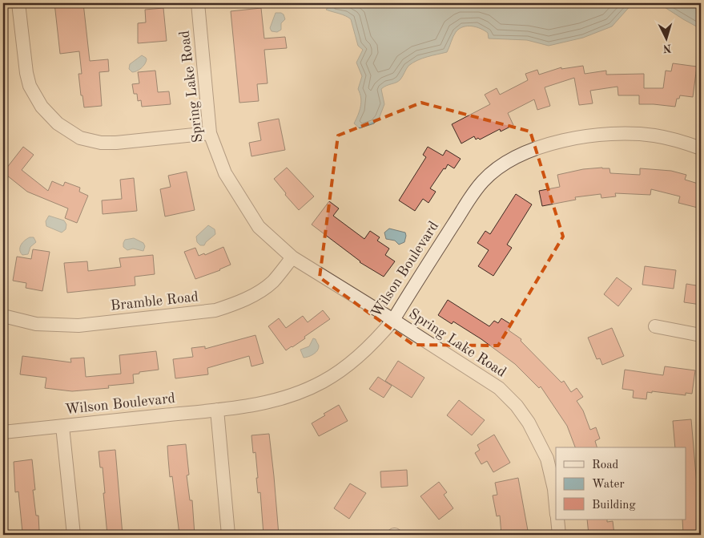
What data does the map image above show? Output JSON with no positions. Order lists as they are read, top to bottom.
{
  "streets": {
    "street": ["Spring Lake Road", "Wilson Boulevard", "Bramble Road"]
  },
  "crossings": [
    ["Spring Lake Road", "Wilson Boulevard"],
    ["Spring Lake Road", "Bramble Road"]
  ],
  "legend": ["Road", "Water", "Building"],
  "north": "bottom"
}
